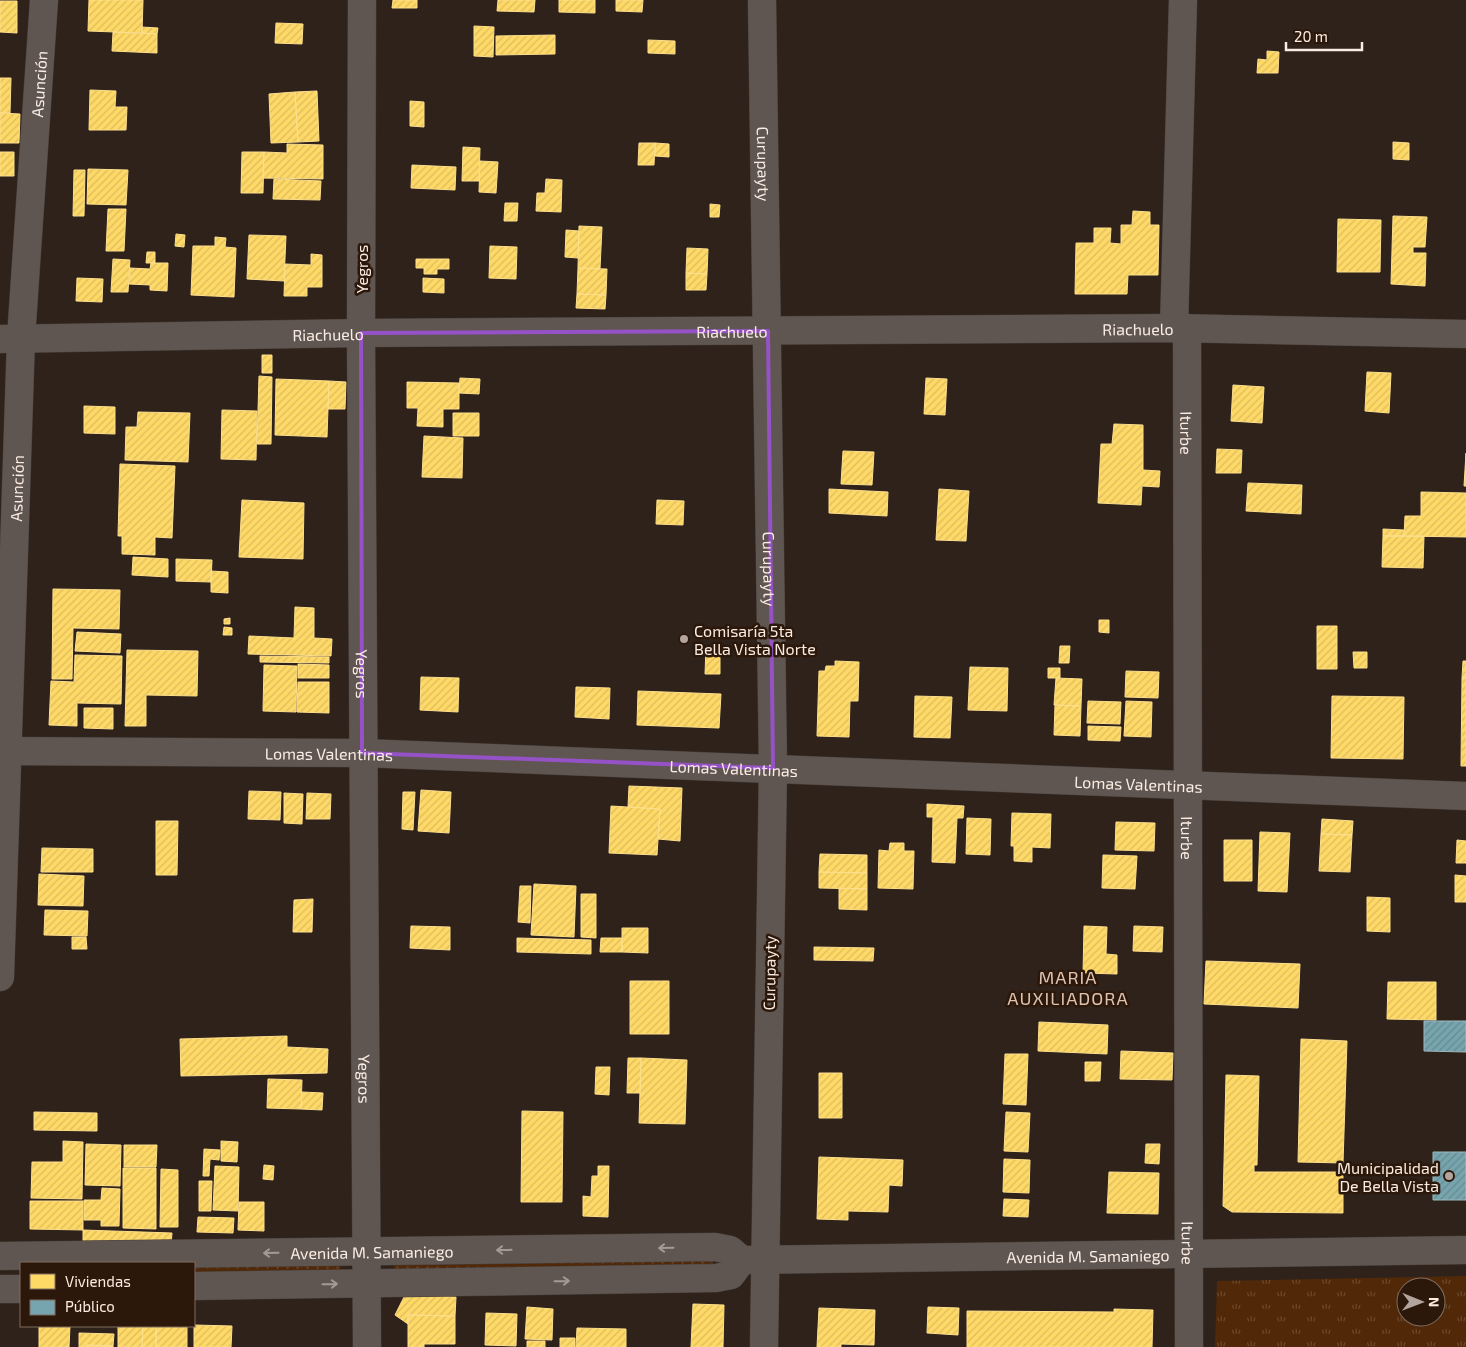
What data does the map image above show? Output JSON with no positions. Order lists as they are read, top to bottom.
{
  "streets": {
    "street": [
      "Asunción",
      "Curupayty",
      "Yegros",
      "Riachuelo",
      "Iturbe",
      "Lomas Valentinas",
      "Avenida M. Samaniego"
    ]
  },
  "crossings": [
    ["Asunción", "Riachuelo"],
    ["Asunción", "Lomas Valentinas"],
    ["Curupayty", "Riachuelo"],
    ["Curupayty", "Lomas Valentinas"],
    ["Curupayty", "Avenida M. Samaniego"],
    ["Yegros", "Riachuelo"],
    ["Yegros", "Lomas Valentinas"],
    ["Yegros", "Avenida M. Samaniego"],
    ["Riachuelo", "Iturbe"],
    ["Iturbe", "Lomas Valentinas"],
    ["Iturbe", "Avenida M. Samaniego"]
  ],
  "districts": ["MARIA AUXILIADORA"],
  "places": ["Comisaría 5ta Bella Vista Norte", "Municipalidad De Bella Vista"],
  "legend": ["Viviendas", "Público"],
  "scale_bar": "20 m",
  "north": "right"
}
